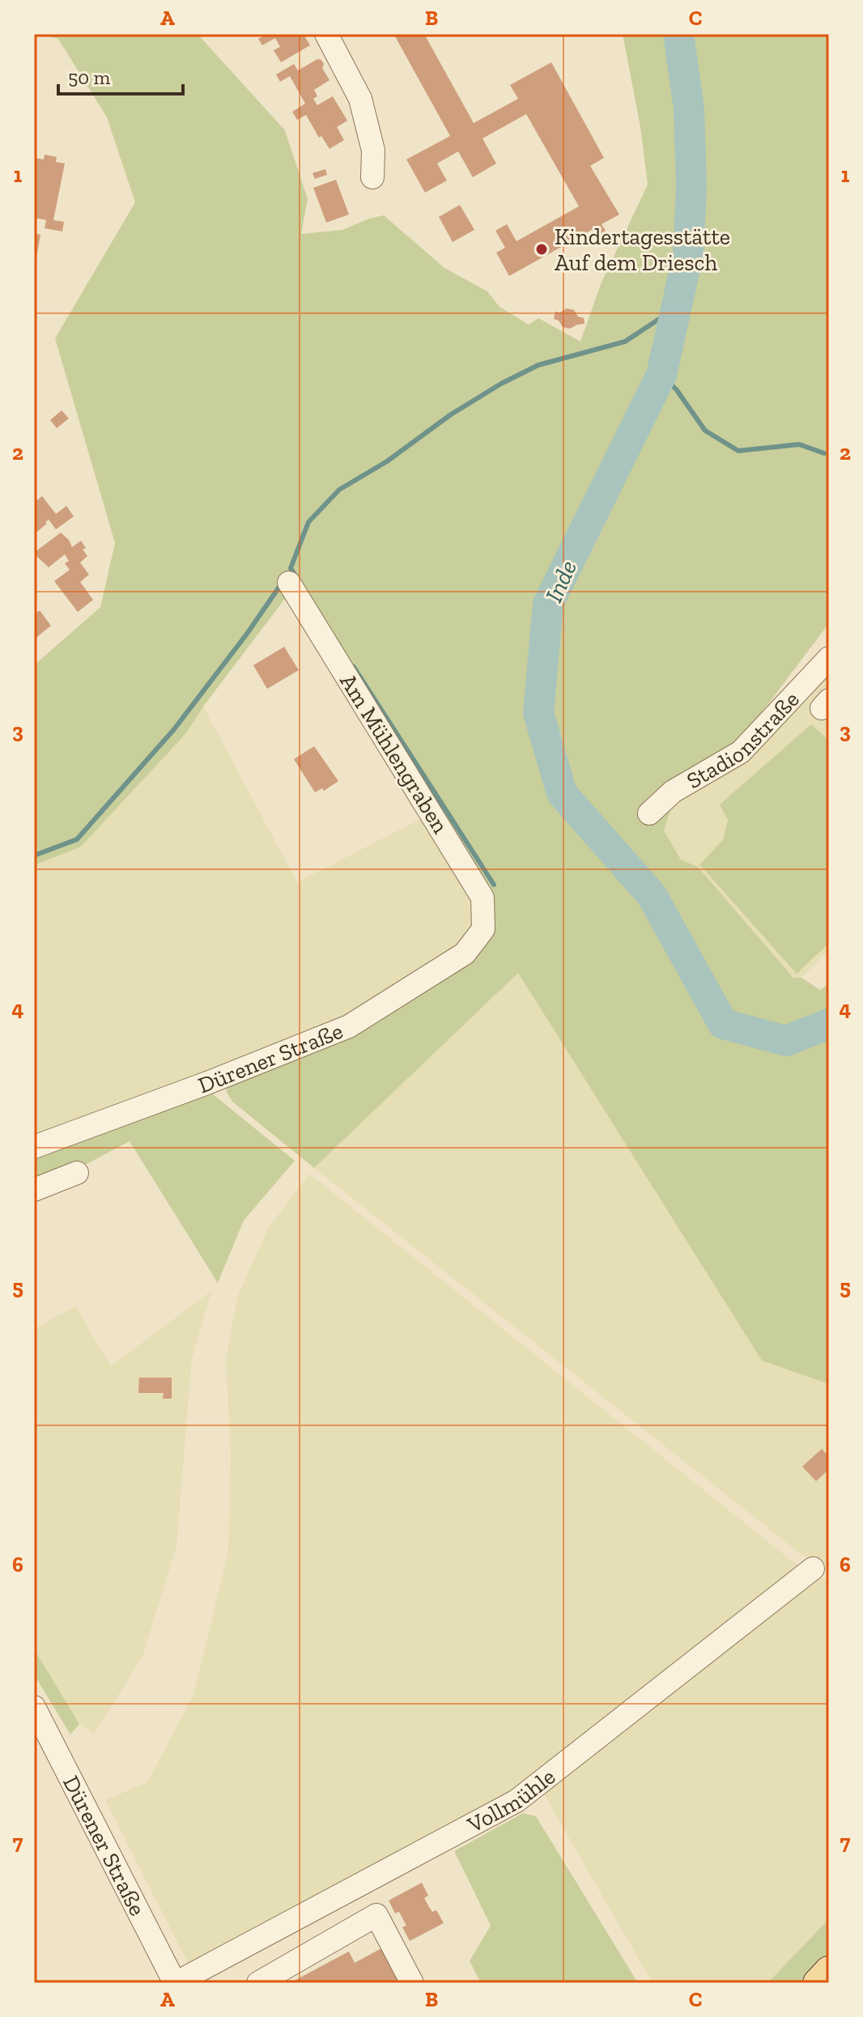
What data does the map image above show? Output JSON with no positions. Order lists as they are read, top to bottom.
{
  "streets": {
    "street": [
      "Stadionstraße",
      "Am Mühlengraben",
      "Dürener Straße",
      "Vollmühle"
    ]
  },
  "crossings": [
    ["Am Mühlengraben", "Dürener Straße"],
    ["Dürener Straße", "Vollmühle"]
  ],
  "water": ["Inde"],
  "places": ["Kindertagesstätte Auf dem Driesch"],
  "scale_bar": "50 m",
  "grid": {
    "columns": ["A", "B", "C"],
    "rows": [
      "1",
      "2",
      "3",
      "4",
      "5",
      "6",
      "7"
    ]
  }
}
